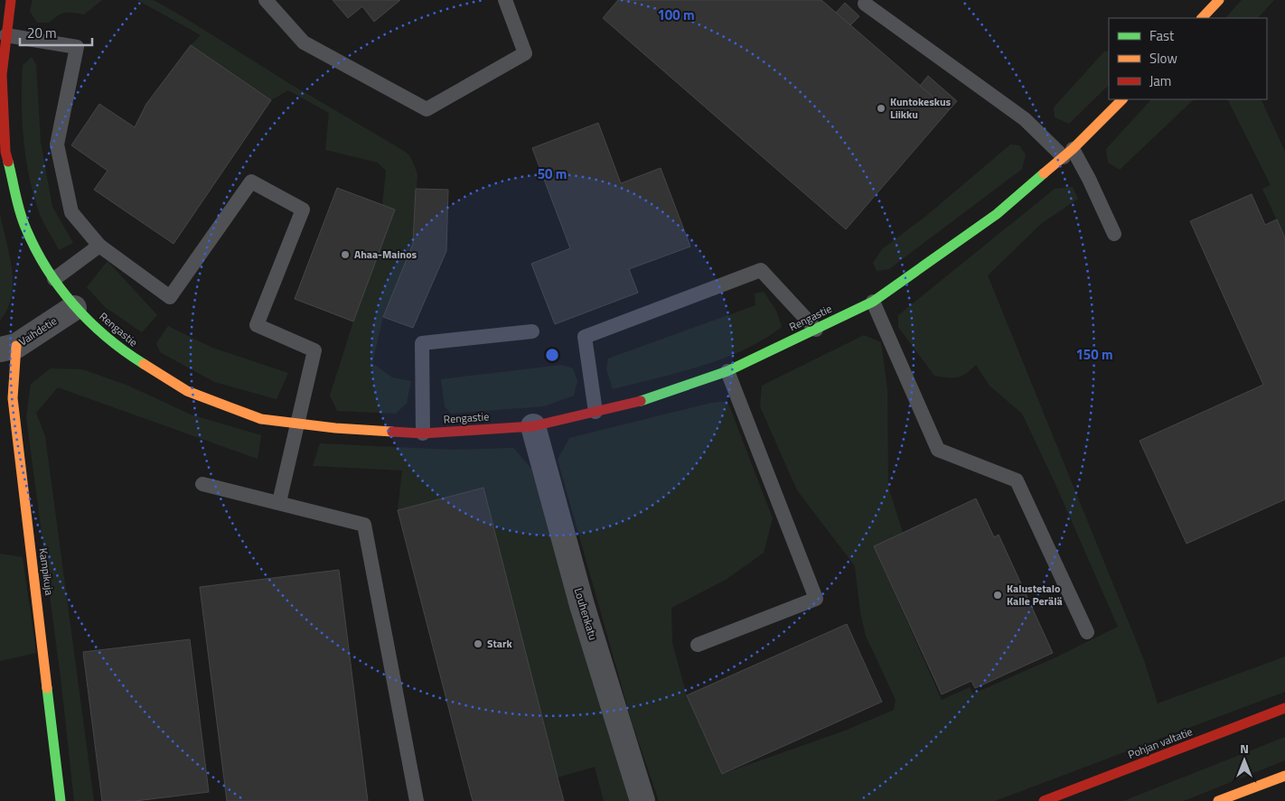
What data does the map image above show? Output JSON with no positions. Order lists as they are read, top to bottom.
{
  "streets": {
    "main road": ["Rengastie", "Kampikuja", "Pohjan valtatie"],
    "street": ["Vaihdetie", "Louhenkatu"]
  },
  "crossings": [
    ["Rengastie", "Vaihdetie"],
    ["Rengastie", "Louhenkatu"],
    ["Vaihdetie", "Kampikuja"]
  ],
  "places": [
    "Kuntokeskus Liikku",
    "Ahaa-Mainos",
    "Kalustetalo Kalle Perälä",
    "Stark"
  ],
  "legend": ["Fast", "Slow", "Jam"],
  "scale_bar": "20 m",
  "north": "top",
  "rings": ["100 m", "50 m", "150 m"]
}
